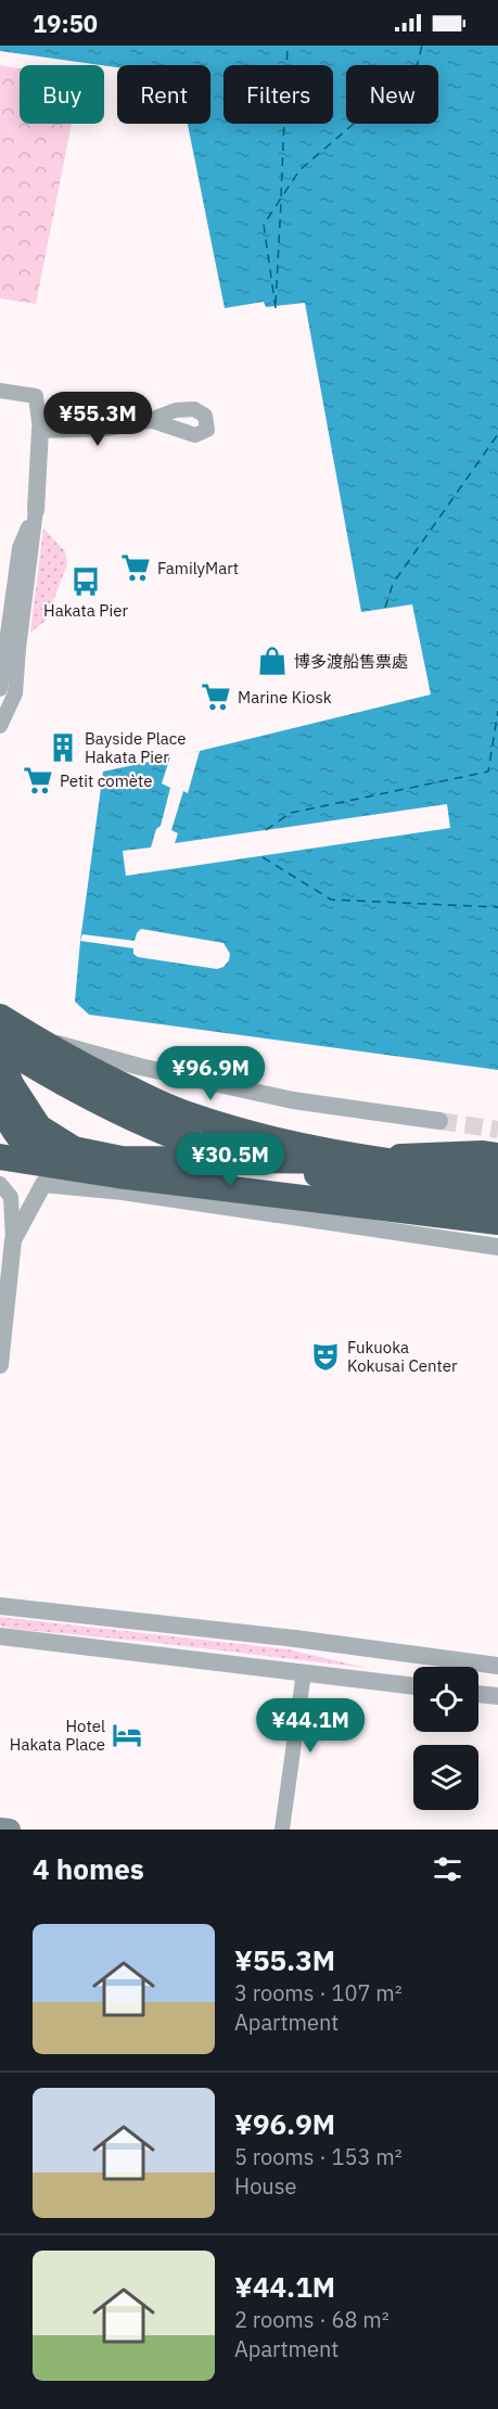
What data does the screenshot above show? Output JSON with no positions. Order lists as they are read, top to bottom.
{
  "places": {
    "supermarket": ["FamilyMart", "Marine Kiosk", "Petit comète"],
    "bus stop": ["Hakata Pier"],
    "shop": ["博多渡船售票處"],
    "building": ["Bayside Place Hakata Pier"],
    "theatre": ["Fukuoka Kokusai Center"],
    "hotel": ["Hotel Hakata Place"]
  },
  "page": {
    "status": "19:50",
    "chip": [
      "Buy",
      "Rent",
      "Filters",
      "New"
    ],
    "price": [
      "¥55.3M",
      "¥96.9M",
      "¥30.5M",
      "¥44.1M"
    ],
    "heading": "4 homes",
    "list": [
      {
        "name": "¥55.3M",
        "note": "3 rooms · 107 m² · Apartment"
      },
      {
        "name": "¥96.9M",
        "note": "5 rooms · 153 m² · House"
      },
      {
        "name": "¥44.1M",
        "note": "2 rooms · 68 m² · Apartment"
      }
    ]
  }
}
